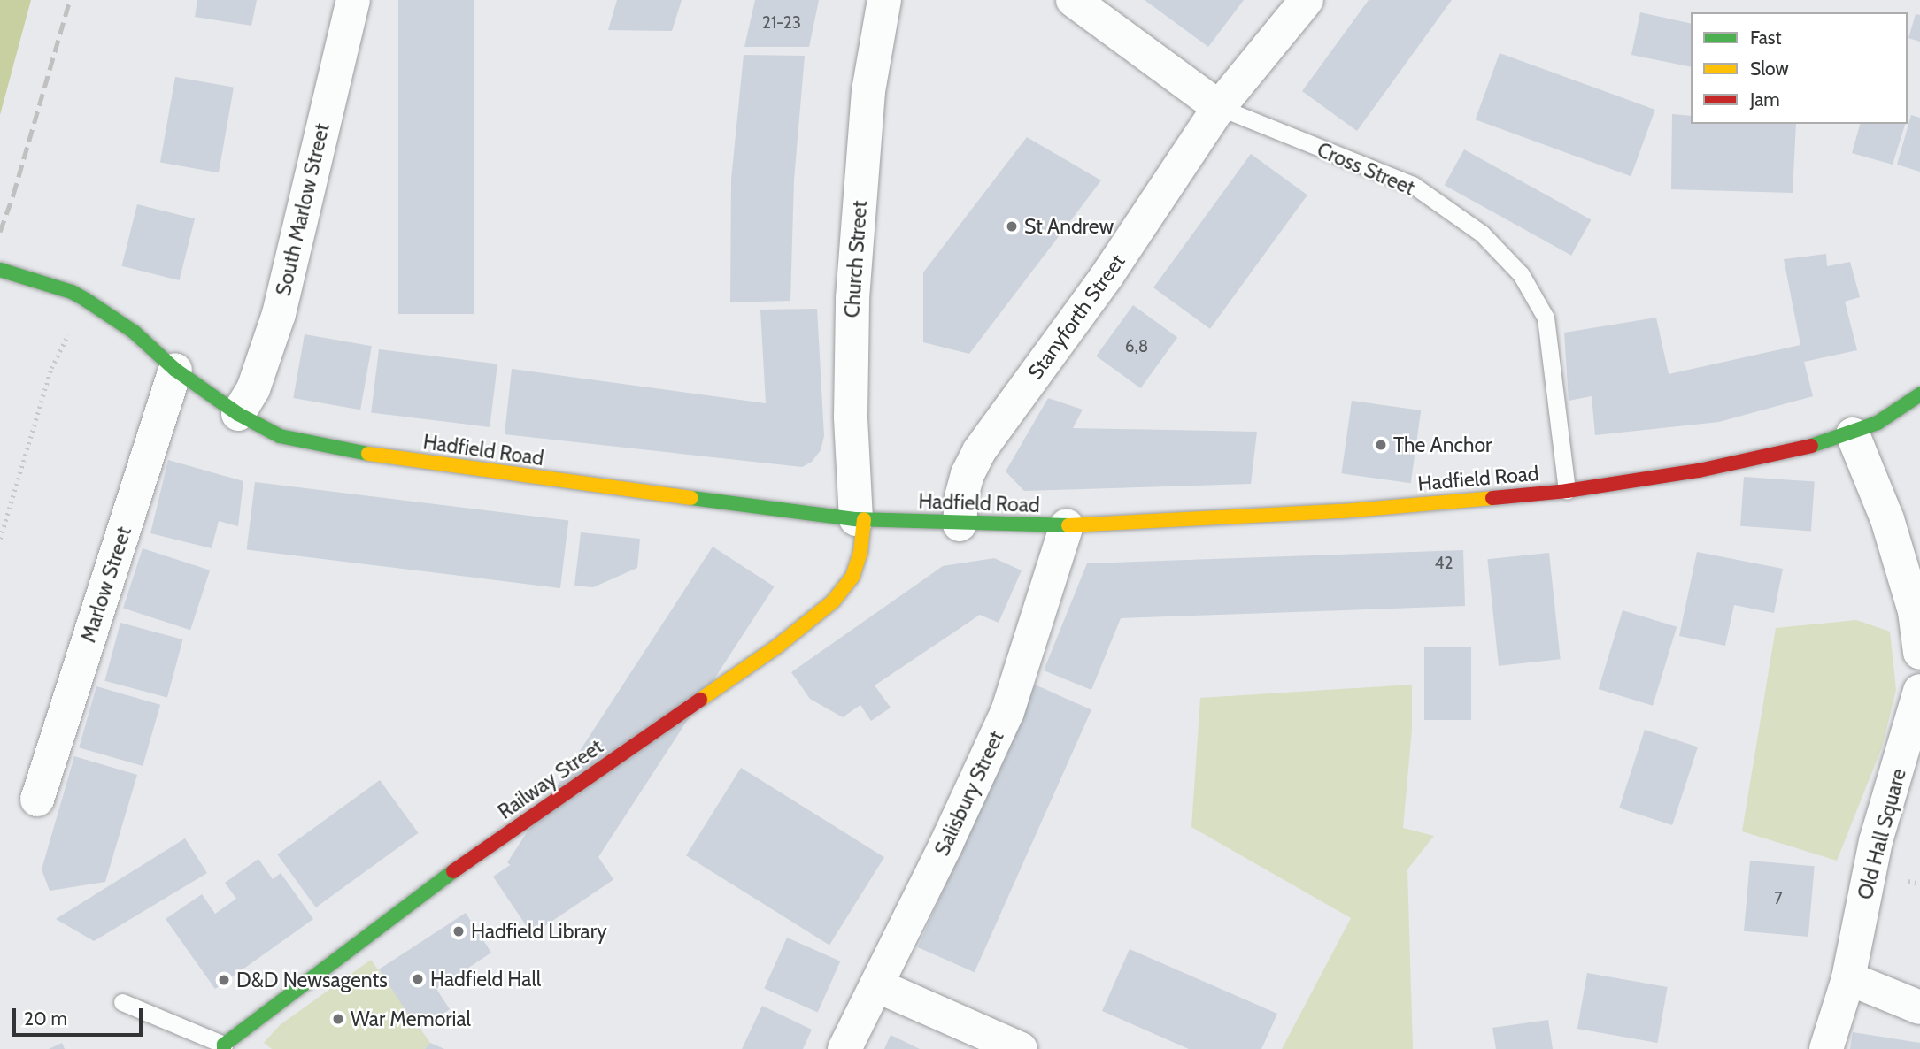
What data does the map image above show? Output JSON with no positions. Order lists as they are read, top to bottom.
{
  "streets": {
    "street": [
      "Cross Street",
      "South Marlow Street",
      "Church Street",
      "Stanyforth Street",
      "Hadfield Road",
      "Marlow Street",
      "Railway Street",
      "Salisbury Street",
      "Old Hall Square"
    ]
  },
  "crossings": [
    ["Cross Street", "Stanyforth Street"],
    ["Cross Street", "Hadfield Road"],
    ["South Marlow Street", "Hadfield Road"],
    ["Church Street", "Hadfield Road"],
    ["Church Street", "Railway Street"],
    ["Stanyforth Street", "Hadfield Road"],
    ["Hadfield Road", "Marlow Street"],
    ["Hadfield Road", "Railway Street"],
    ["Hadfield Road", "Salisbury Street"]
  ],
  "places": [
    "St Andrew",
    "The Anchor",
    "Hadfield Library",
    "Hadfield Hall",
    "D&D Newsagents",
    "War Memorial"
  ],
  "house_numbers": [
    "21-23",
    "6,8",
    "42",
    "7"
  ],
  "legend": ["Fast", "Slow", "Jam"],
  "scale_bar": "20 m"
}
